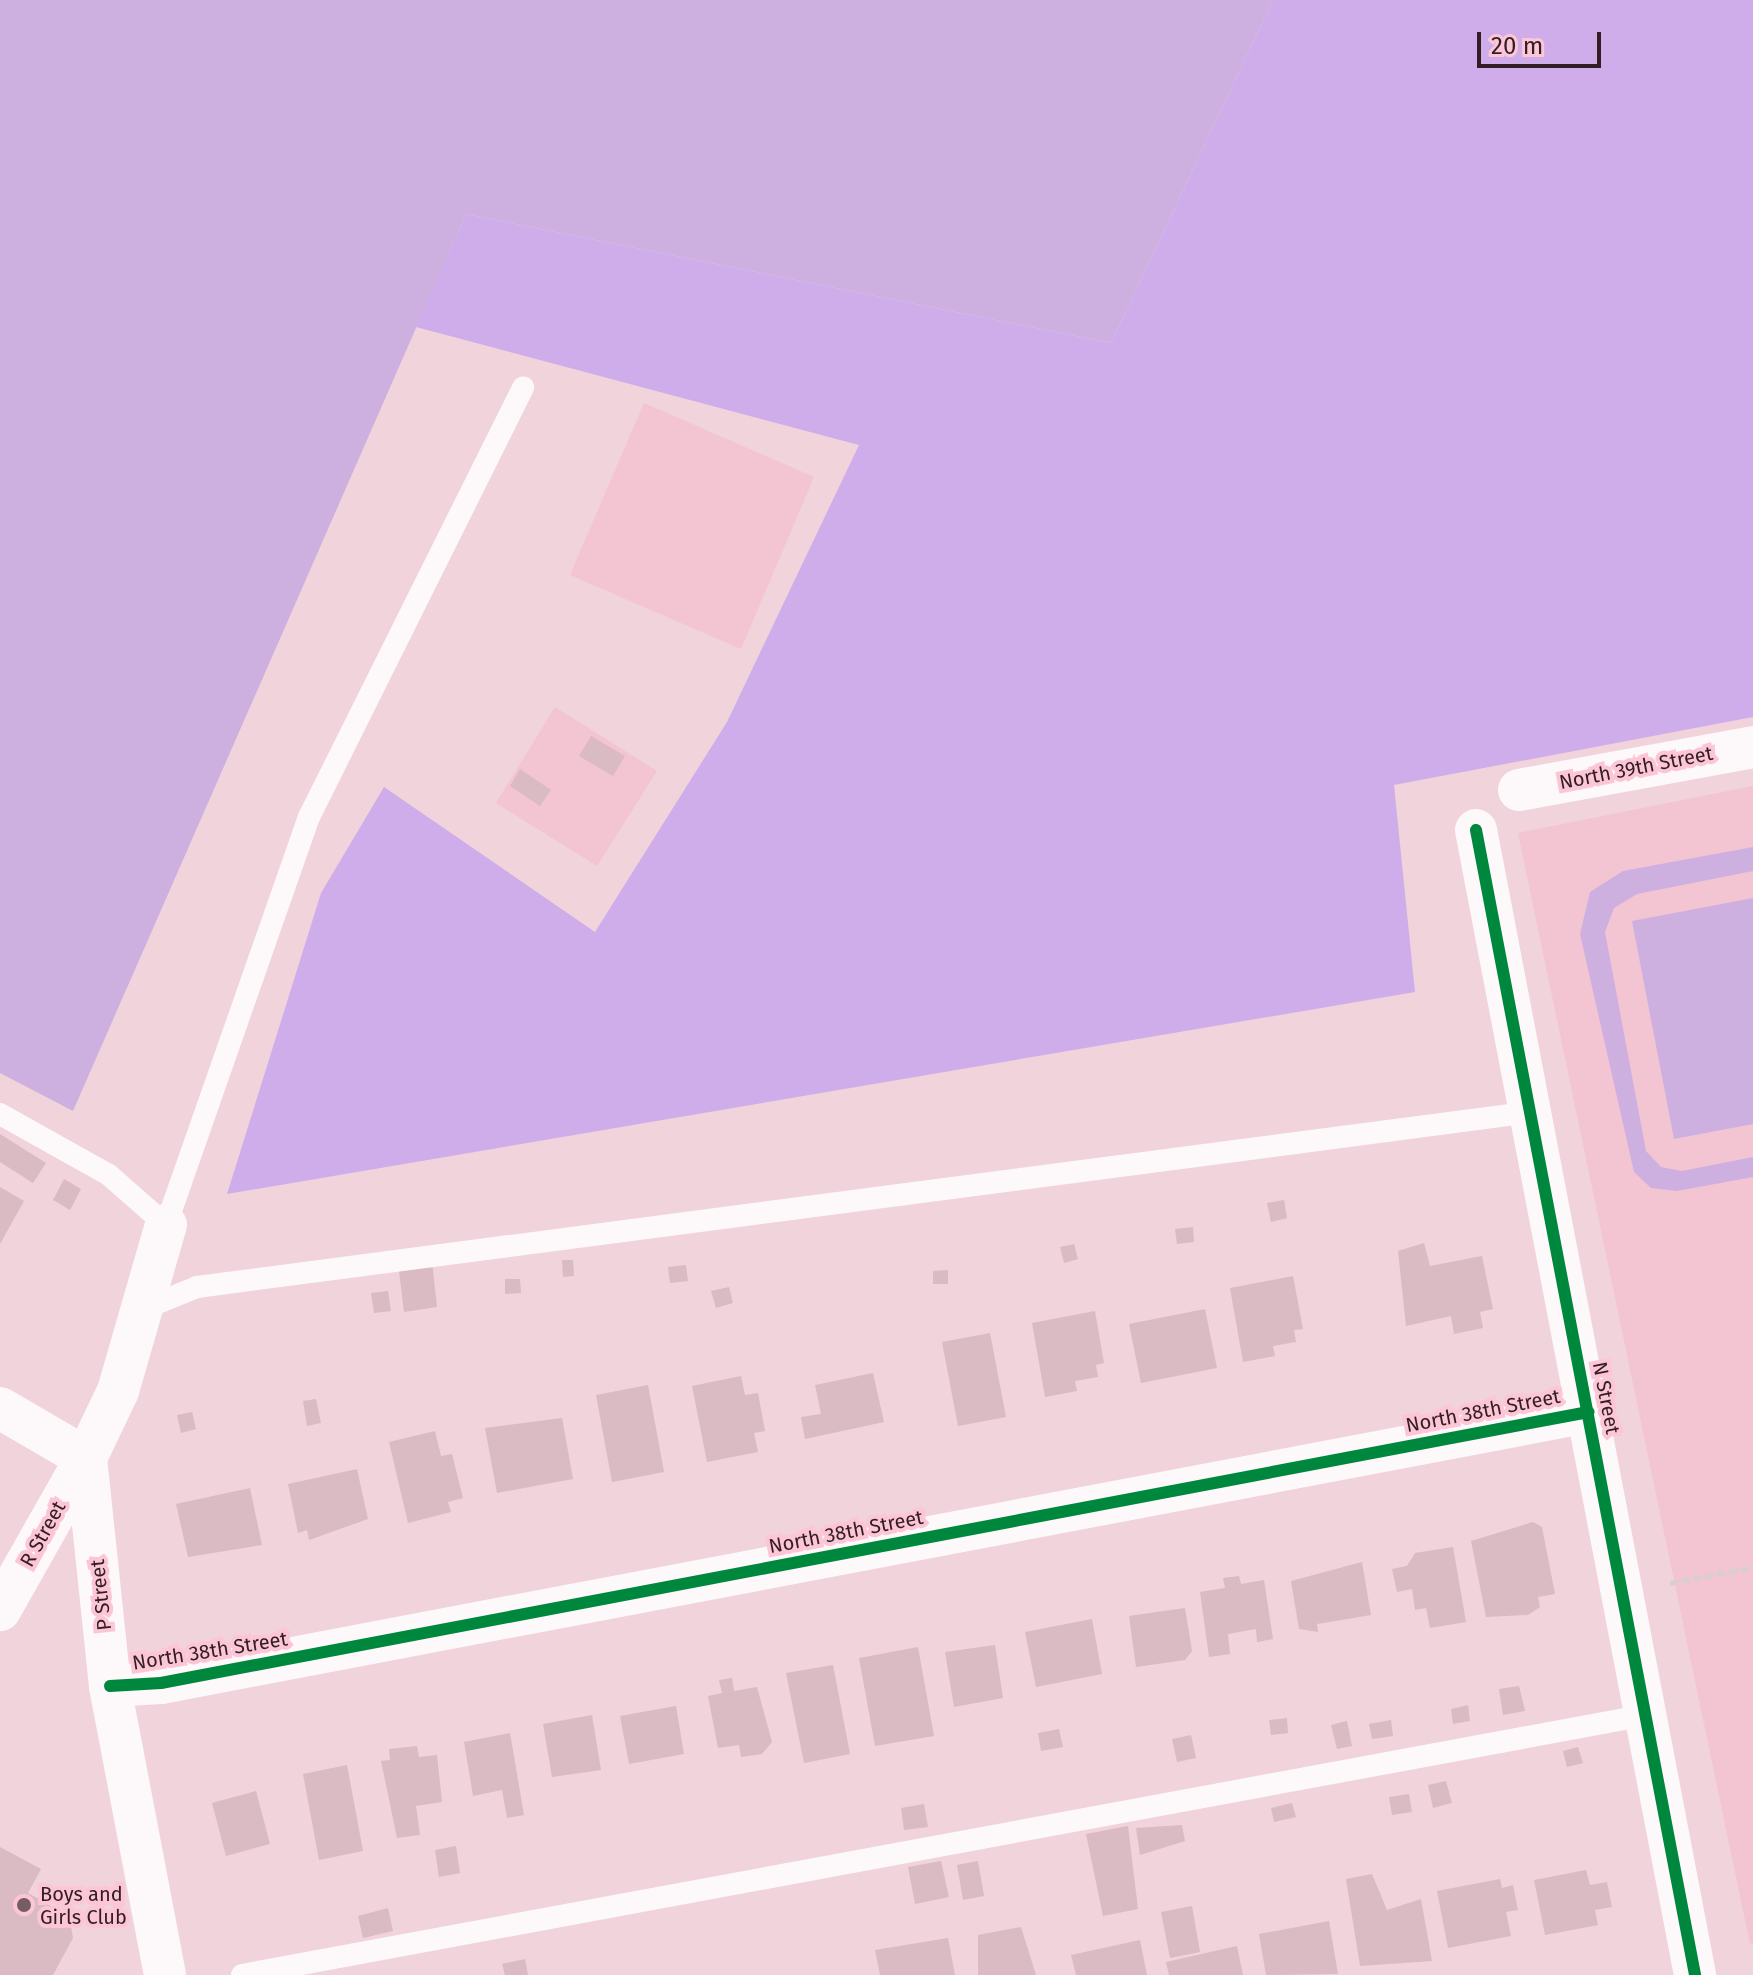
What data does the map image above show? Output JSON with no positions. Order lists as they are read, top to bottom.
{
  "streets": {
    "street": [
      "North 39th Street",
      "N Street",
      "North 38th Street",
      "R Street",
      "P Street"
    ]
  },
  "crossings": [
    ["N Street", "North 38th Street"],
    ["North 38th Street", "P Street"],
    ["R Street", "P Street"]
  ],
  "places": ["Boys and Girls Club"],
  "scale_bar": "20 m"
}
